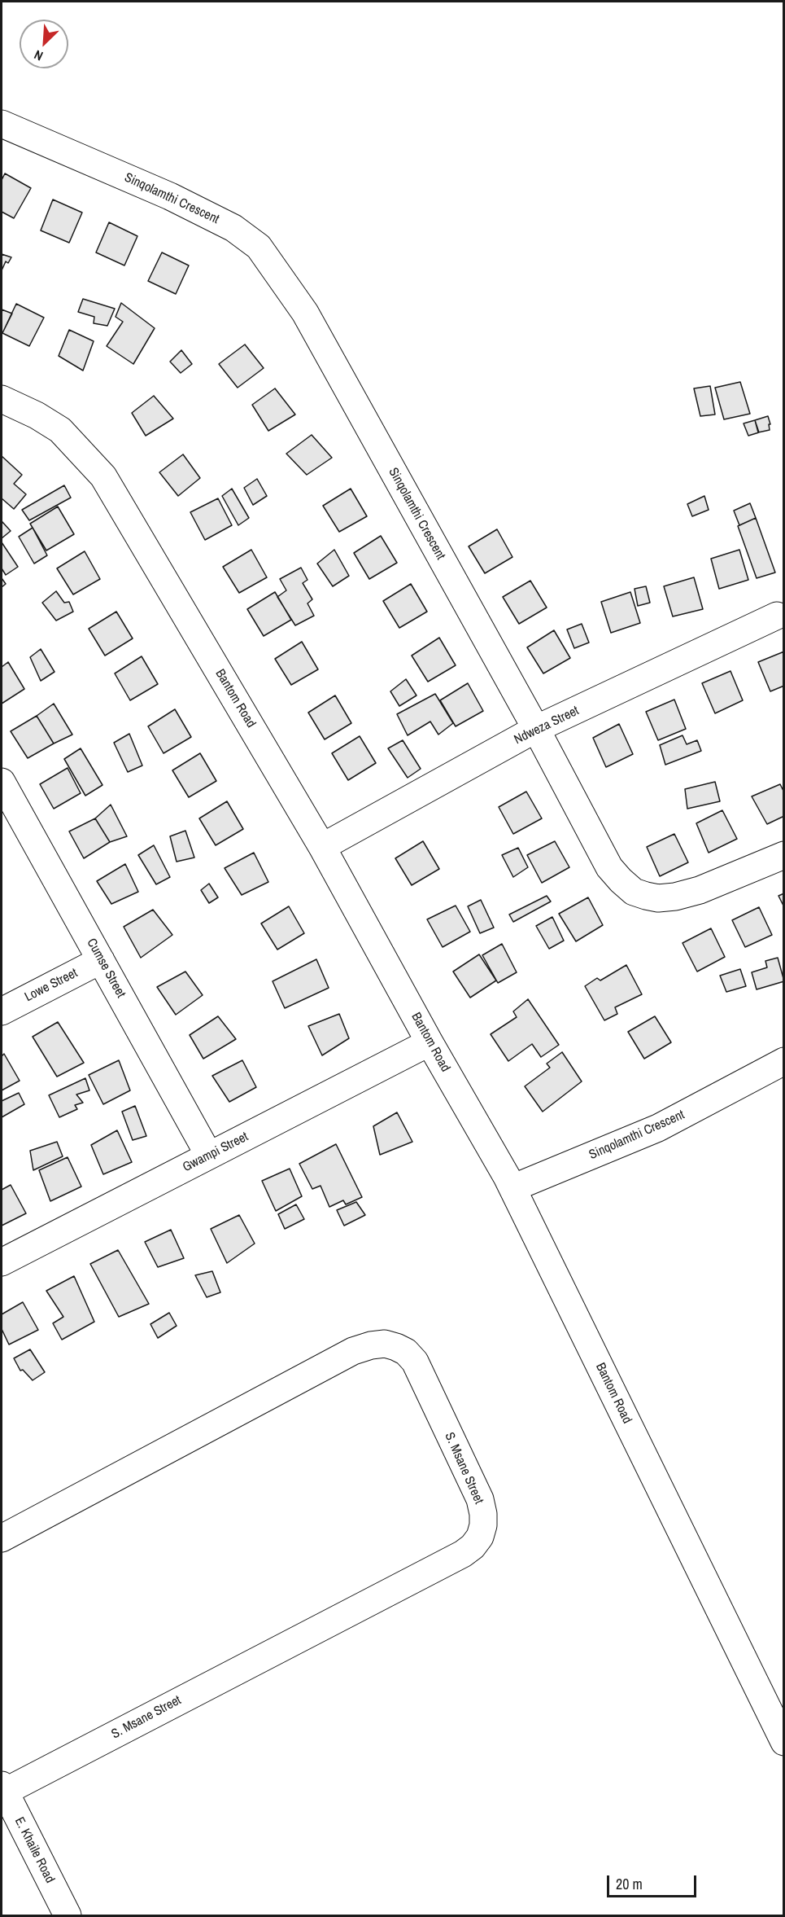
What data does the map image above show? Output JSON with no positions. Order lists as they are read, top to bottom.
{
  "streets": {
    "street": [
      "Sinqolamthi Crescent",
      "Bantom Road",
      "Ndweza Street",
      "Cumse Street",
      "Lowe Street",
      "Gwampi Street",
      "S. Msane Street",
      "E. Khaile Road"
    ]
  },
  "crossings": [
    ["Sinqolamthi Crescent", "Bantom Road"],
    ["Sinqolamthi Crescent", "Ndweza Street"],
    ["Bantom Road", "Ndweza Street"],
    ["Bantom Road", "Gwampi Street"],
    ["Cumse Street", "Lowe Street"],
    ["Cumse Street", "Gwampi Street"],
    ["S. Msane Street", "E. Khaile Road"]
  ],
  "scale_bar": "20 m",
  "north": "bottom left"
}
